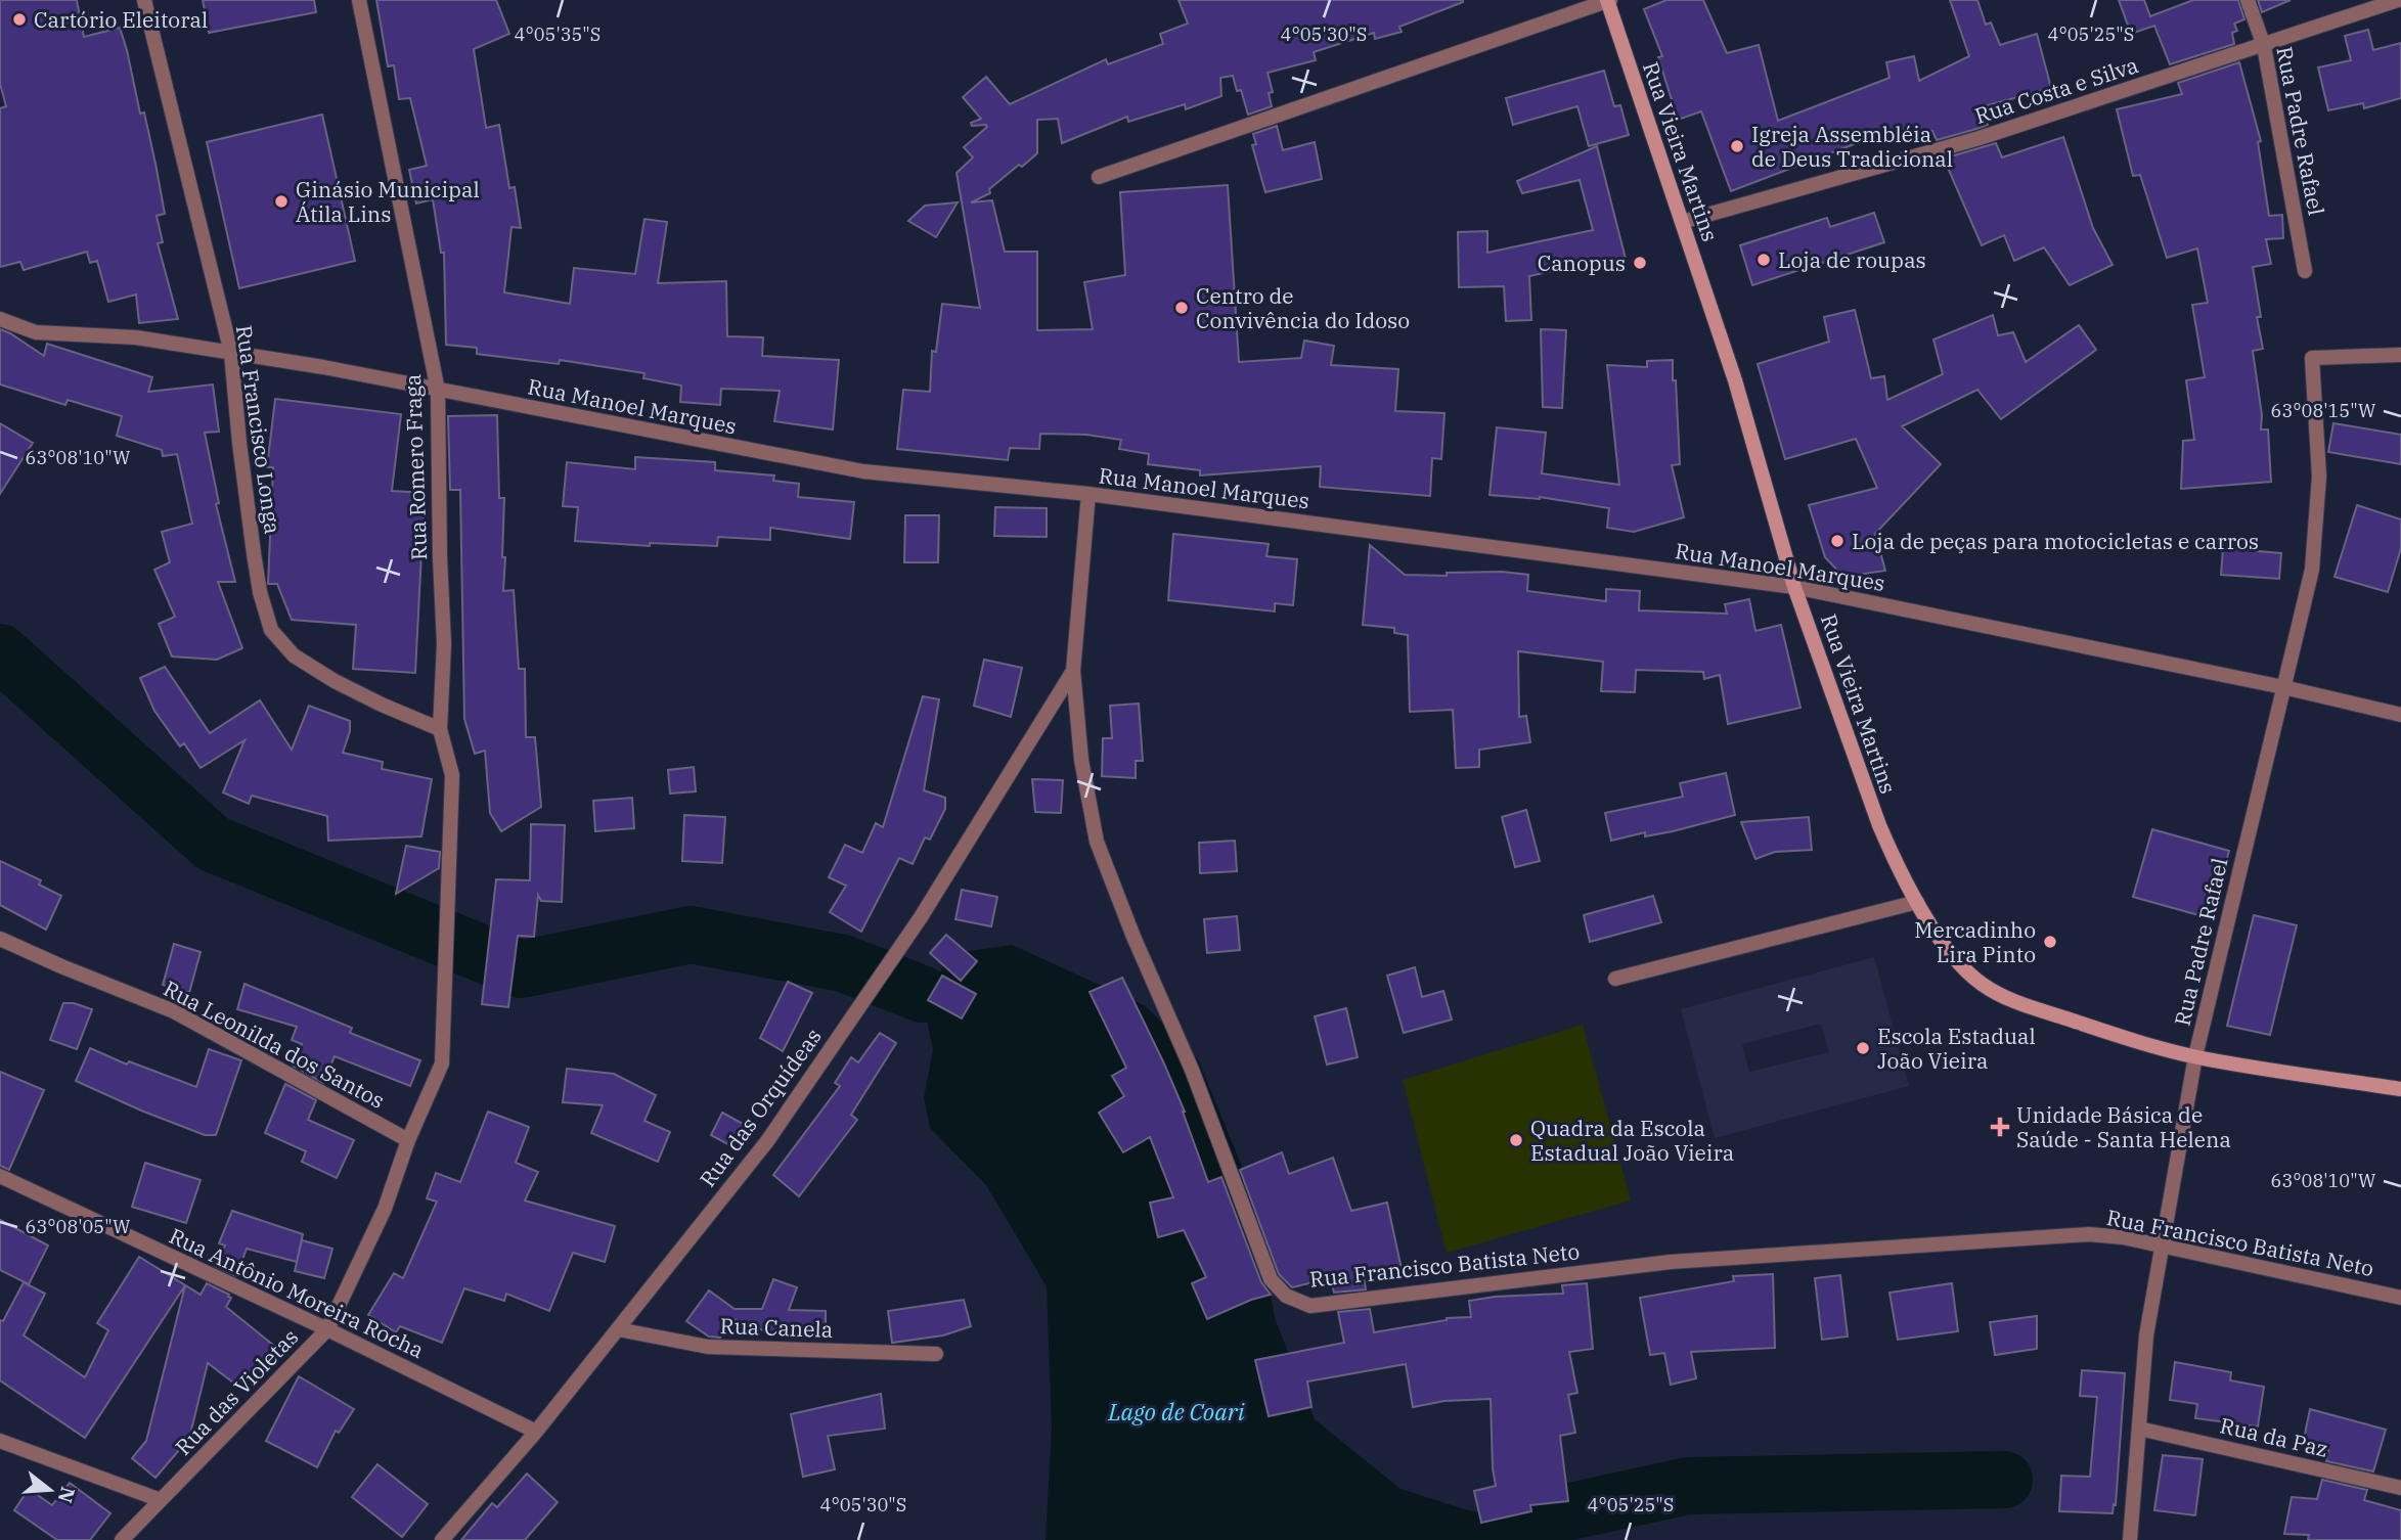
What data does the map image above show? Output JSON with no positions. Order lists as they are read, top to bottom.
{
  "streets": {
    "main road": ["Rua Vieira Martins"],
    "street": [
      "Rua Costa e Silva",
      "Rua Padre Rafael",
      "Rua Manoel Marques",
      "Rua Francisco Longa",
      "Rua Romero Fraga",
      "Rua Leonilda dos Santos",
      "Rua das Orquídeas",
      "Rua Francisco Batista Neto",
      "Rua Antônio Moreira Rocha",
      "Rua Canela",
      "Rua das Violetas",
      "Rua da Paz"
    ]
  },
  "crossings": [
    ["Rua Costa e Silva", "Rua Padre Rafael"],
    ["Rua Costa e Silva", "Rua Vieira Martins"],
    ["Rua Padre Rafael", "Rua Vieira Martins"],
    ["Rua Padre Rafael", "Rua Manoel Marques"],
    ["Rua Padre Rafael", "Rua Francisco Batista Neto"],
    ["Rua Padre Rafael", "Rua da Paz"],
    ["Rua Vieira Martins", "Rua Manoel Marques"],
    ["Rua Manoel Marques", "Rua Francisco Longa"],
    ["Rua Manoel Marques", "Rua Romero Fraga"],
    ["Rua Manoel Marques", "Rua Francisco Batista Neto"],
    ["Rua Francisco Longa", "Rua Romero Fraga"],
    ["Rua Romero Fraga", "Rua das Violetas"],
    ["Rua Leonilda dos Santos", "Rua das Violetas"],
    ["Rua das Orquídeas", "Rua Francisco Batista Neto"],
    ["Rua das Orquídeas", "Rua Antônio Moreira Rocha"],
    ["Rua das Orquídeas", "Rua Canela"],
    ["Rua Antônio Moreira Rocha", "Rua das Violetas"]
  ],
  "water": ["Lago de Coari"],
  "places": {
    "other": [
      "Cartório Eleitoral",
      "Igreja Assembléia de Deus Tradicional",
      "Ginásio Municipal Átila Lins",
      "Loja de roupas",
      "Canopus",
      "Centro de Convivência do Idoso",
      "Loja de peças para motocicletas e carros",
      "Mercadinho Lira Pinto",
      "Escola Estadual João Vieira",
      "Quadra da Escola Estadual João Vieira"
    ],
    "health": ["Unidade Básica de Saúde - Santa Helena"]
  },
  "north": "right",
  "coordinates": [
    "4°05'35\"S",
    "4°05'30\"S",
    "4°05'25\"S",
    "63°08'15\"W",
    "63°08'10\"W",
    "63°08'05\"W"
  ]
}
